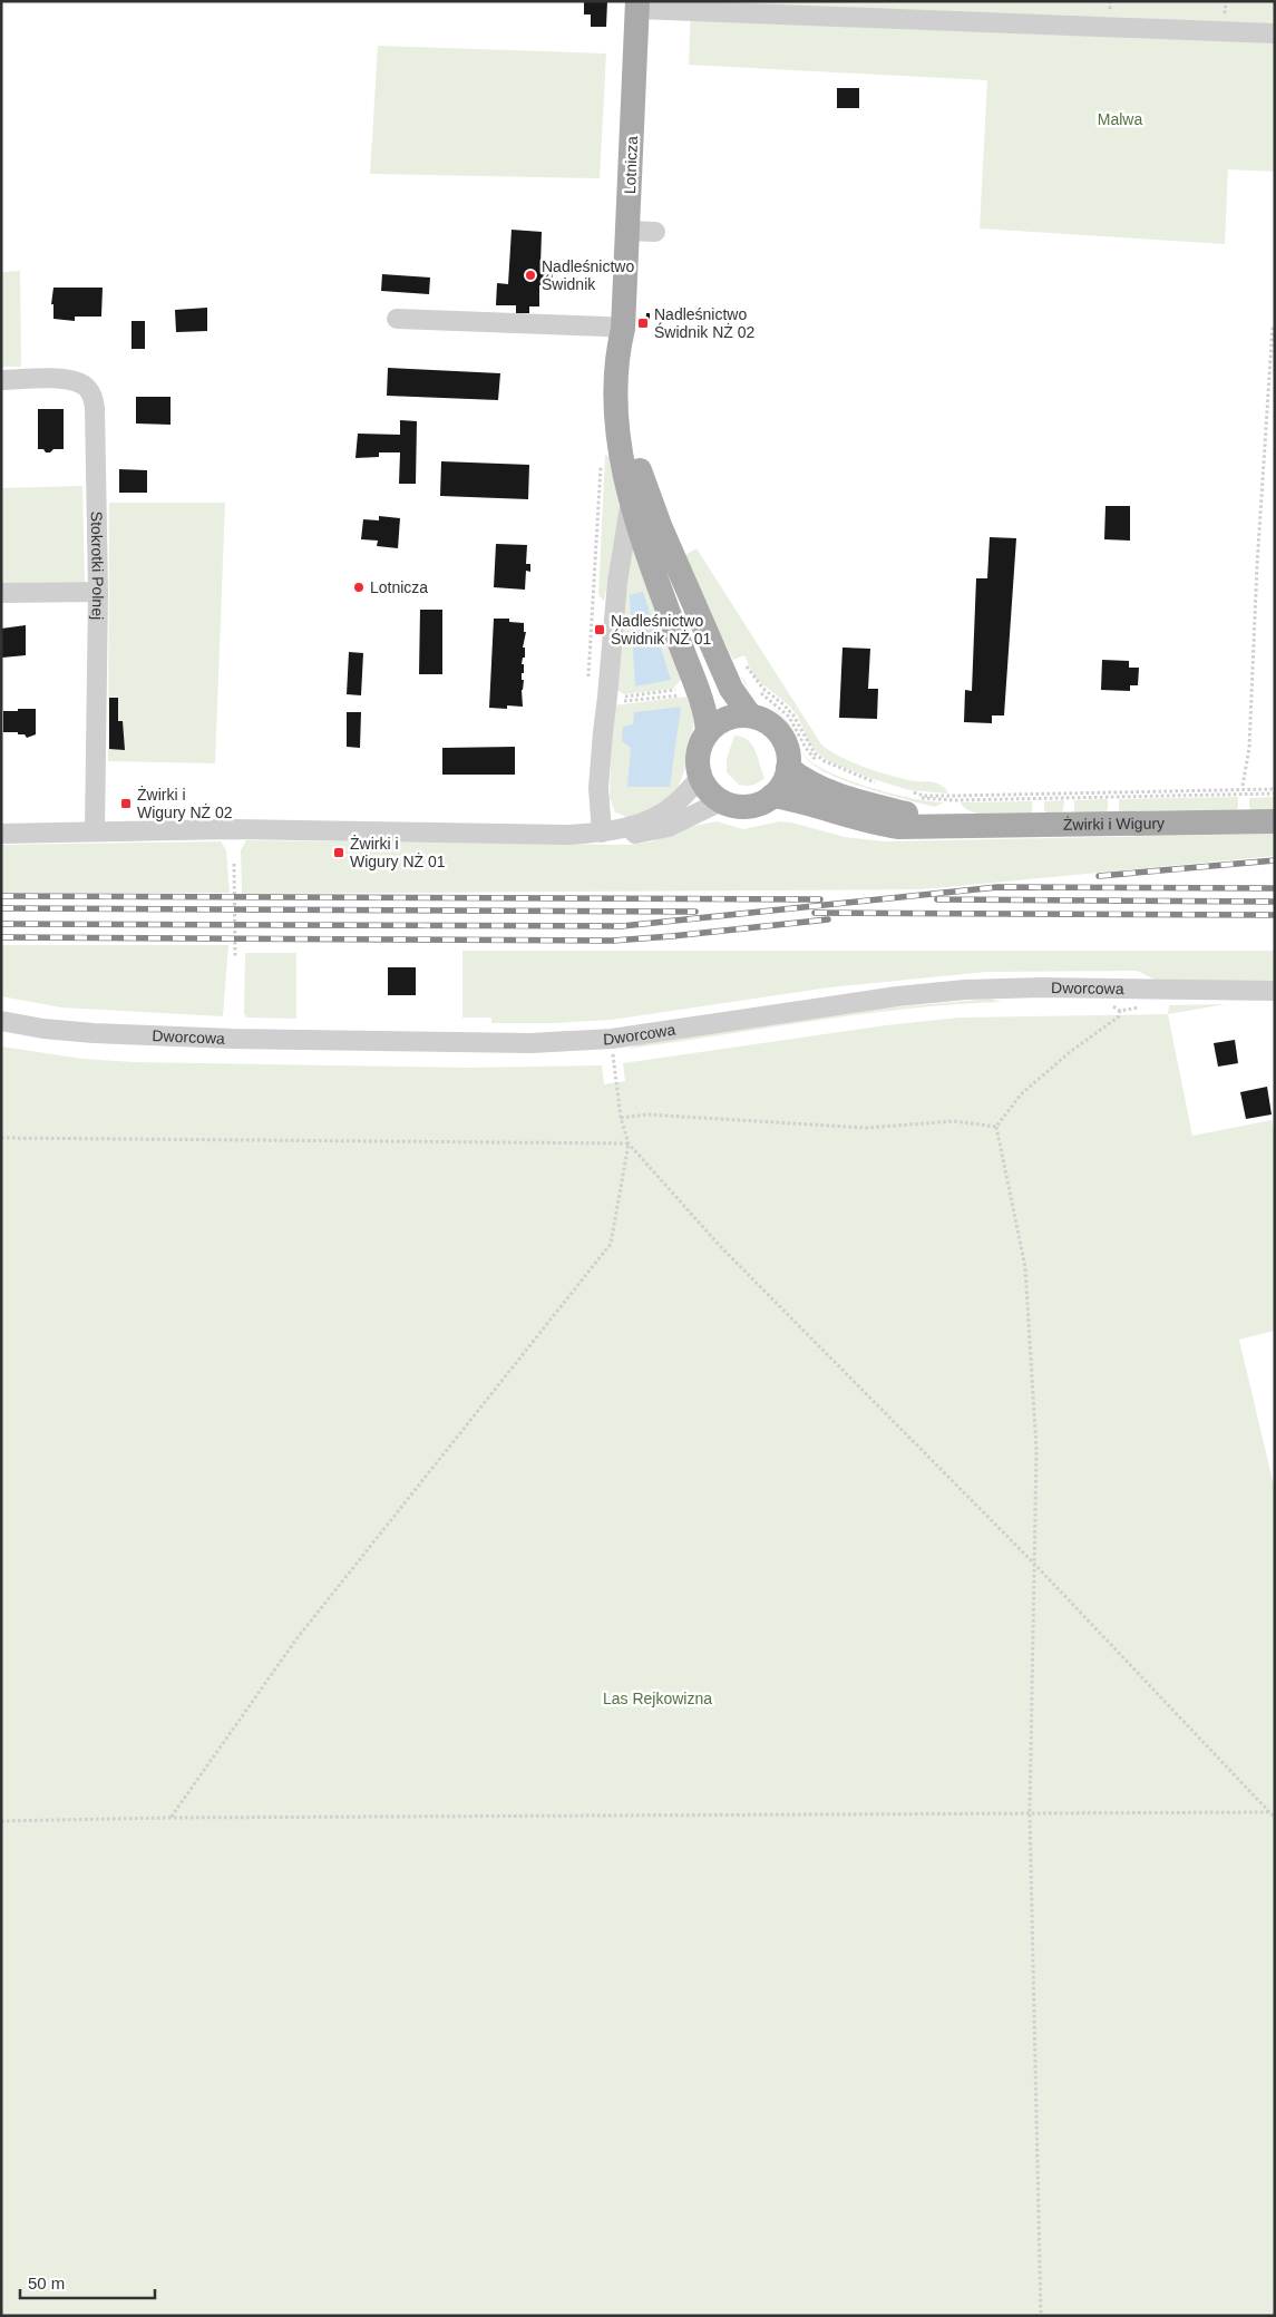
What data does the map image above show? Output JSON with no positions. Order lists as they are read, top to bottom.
{
  "streets": {
    "main road": ["Lotnicza", "Żwirki i Wigury"],
    "street": ["Stokrotki Polnej", "Dworcowa"]
  },
  "crossings": [
    ["Lotnicza", "Żwirki i Wigury"]
  ],
  "parks": ["Malwa", "Las Rejkowizna"],
  "places": {
    "other": ["Nadleśnictwo Świdnik", "Lotnicza"],
    "transit": [
      "Nadleśnictwo Świdnik NŻ 02",
      "Nadleśnictwo Świdnik NŻ 01",
      "Żwirki i Wigury NŻ 02",
      "Żwirki i Wigury NŻ 01"
    ]
  },
  "scale_bar": "50 m"
}
